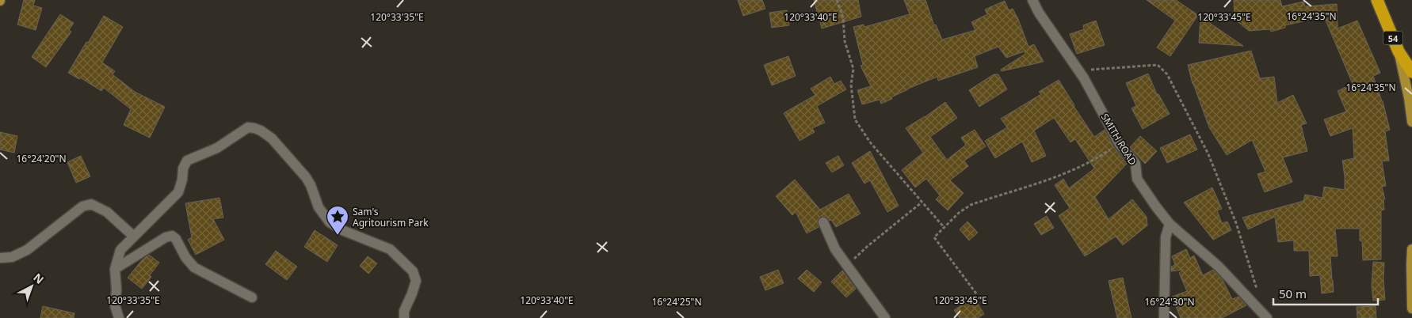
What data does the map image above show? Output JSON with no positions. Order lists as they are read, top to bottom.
{
  "streets": {
    "highway": ["54"],
    "street": ["SMITH ROAD"]
  },
  "places": {
    "place": ["Sam's Agritourism Park"]
  },
  "scale_bar": "50 m",
  "north": "top right",
  "coordinates": [
    "16°24'35\"N",
    "120°33'35\"E",
    "120°33'40\"E",
    "120°33'45\"E",
    "16°24'20\"N",
    "16°24'25\"N",
    "16°24'30\"N"
  ]
}
